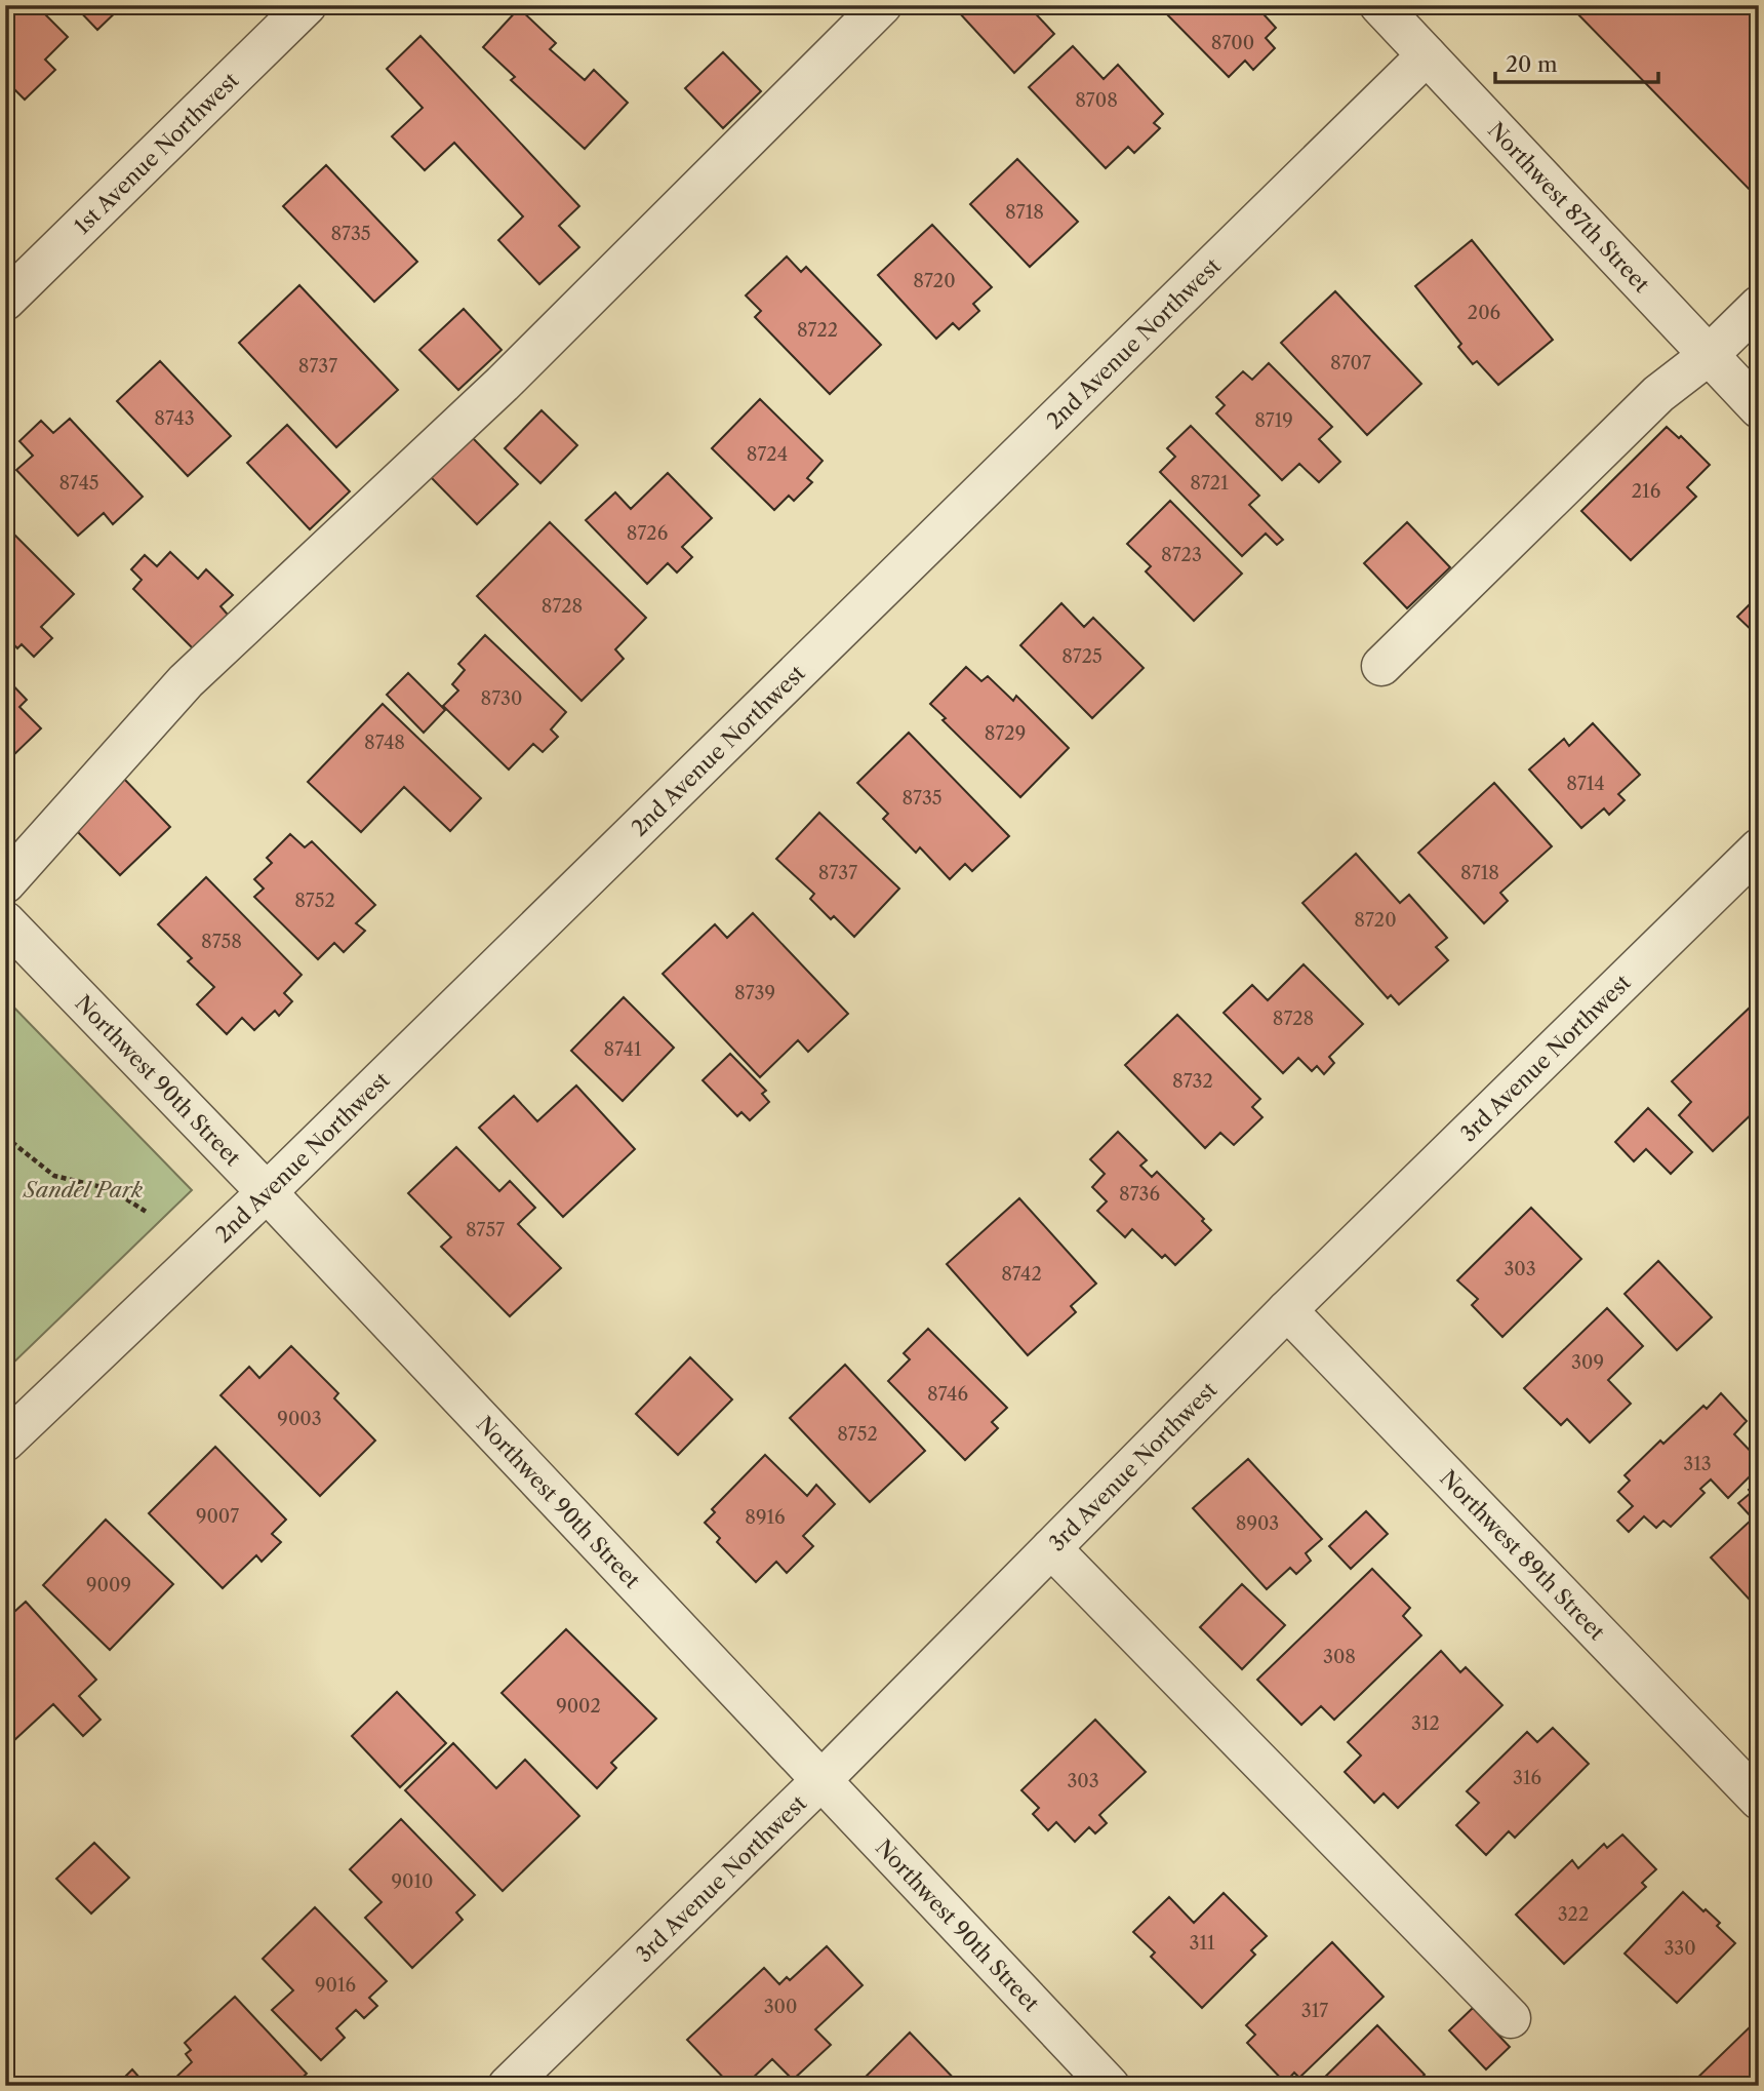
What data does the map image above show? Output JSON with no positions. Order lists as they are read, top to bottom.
{
  "streets": {
    "street": [
      "1st Avenue Northwest",
      "Northwest 87th Street",
      "2nd Avenue Northwest",
      "3rd Avenue Northwest",
      "Northwest 90th Street",
      "Northwest 89th Street"
    ]
  },
  "crossings": [
    ["Northwest 87th Street", "2nd Avenue Northwest"],
    ["2nd Avenue Northwest", "Northwest 90th Street"],
    ["3rd Avenue Northwest", "Northwest 90th Street"],
    ["3rd Avenue Northwest", "Northwest 89th Street"]
  ],
  "parks": ["Sandel Park"],
  "house_numbers": [
    "8700",
    "8708",
    "8718",
    "8735",
    "8720",
    "206",
    "8722",
    "8707",
    "8737",
    "8743",
    "8719",
    "8724",
    "8745",
    "8721",
    "216",
    "8726",
    "8723",
    "8728",
    "8725",
    "8730",
    "8729",
    "8748",
    "8714",
    "8735",
    "8737",
    "8718",
    "8752",
    "8720",
    "8758",
    "8739",
    "8728",
    "8741",
    "8732",
    "8736",
    "8757",
    "303",
    "8742",
    "309",
    "8746",
    "9003",
    "8752",
    "313",
    "9007",
    "8916",
    "8903",
    "9009",
    "308",
    "9002",
    "312",
    "316",
    "303",
    "9010",
    "322",
    "311",
    "330",
    "9016",
    "300",
    "317"
  ],
  "scale_bar": "20 m"
}
